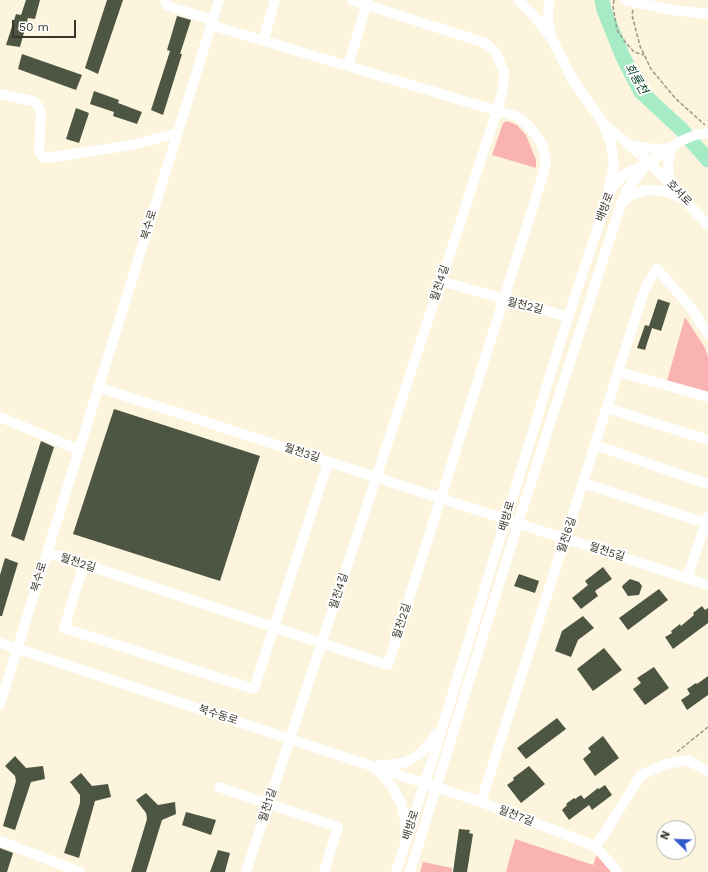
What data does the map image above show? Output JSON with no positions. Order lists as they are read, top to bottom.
{
  "streets": {
    "street": [
      "호서로",
      "배방로",
      "북수로",
      "월천4길",
      "월천2길",
      "월천3길",
      "월천6길",
      "월천5길",
      "북수동로",
      "월천1길",
      "월천7길"
    ]
  },
  "crossings": [
    ["호서로", "배방로"],
    ["배방로", "월천2길"],
    ["배방로", "월천3길"],
    ["배방로", "월천5길"],
    ["배방로", "북수동로"],
    ["배방로", "월천7길"],
    ["북수로", "월천2길"],
    ["북수로", "월천3길"],
    ["북수로", "북수동로"],
    ["월천4길", "월천2길"],
    ["월천4길", "월천3길"],
    ["월천4길", "북수동로"],
    ["월천4길", "월천1길"],
    ["월천2길", "월천3길"],
    ["월천3길", "월천5길"],
    ["월천6길", "월천5길"],
    ["월천6길", "월천7길"],
    ["북수동로", "월천1길"],
    ["북수동로", "월천7길"]
  ],
  "water": ["회룡천"],
  "scale_bar": "50 m",
  "north": "top left"
}
